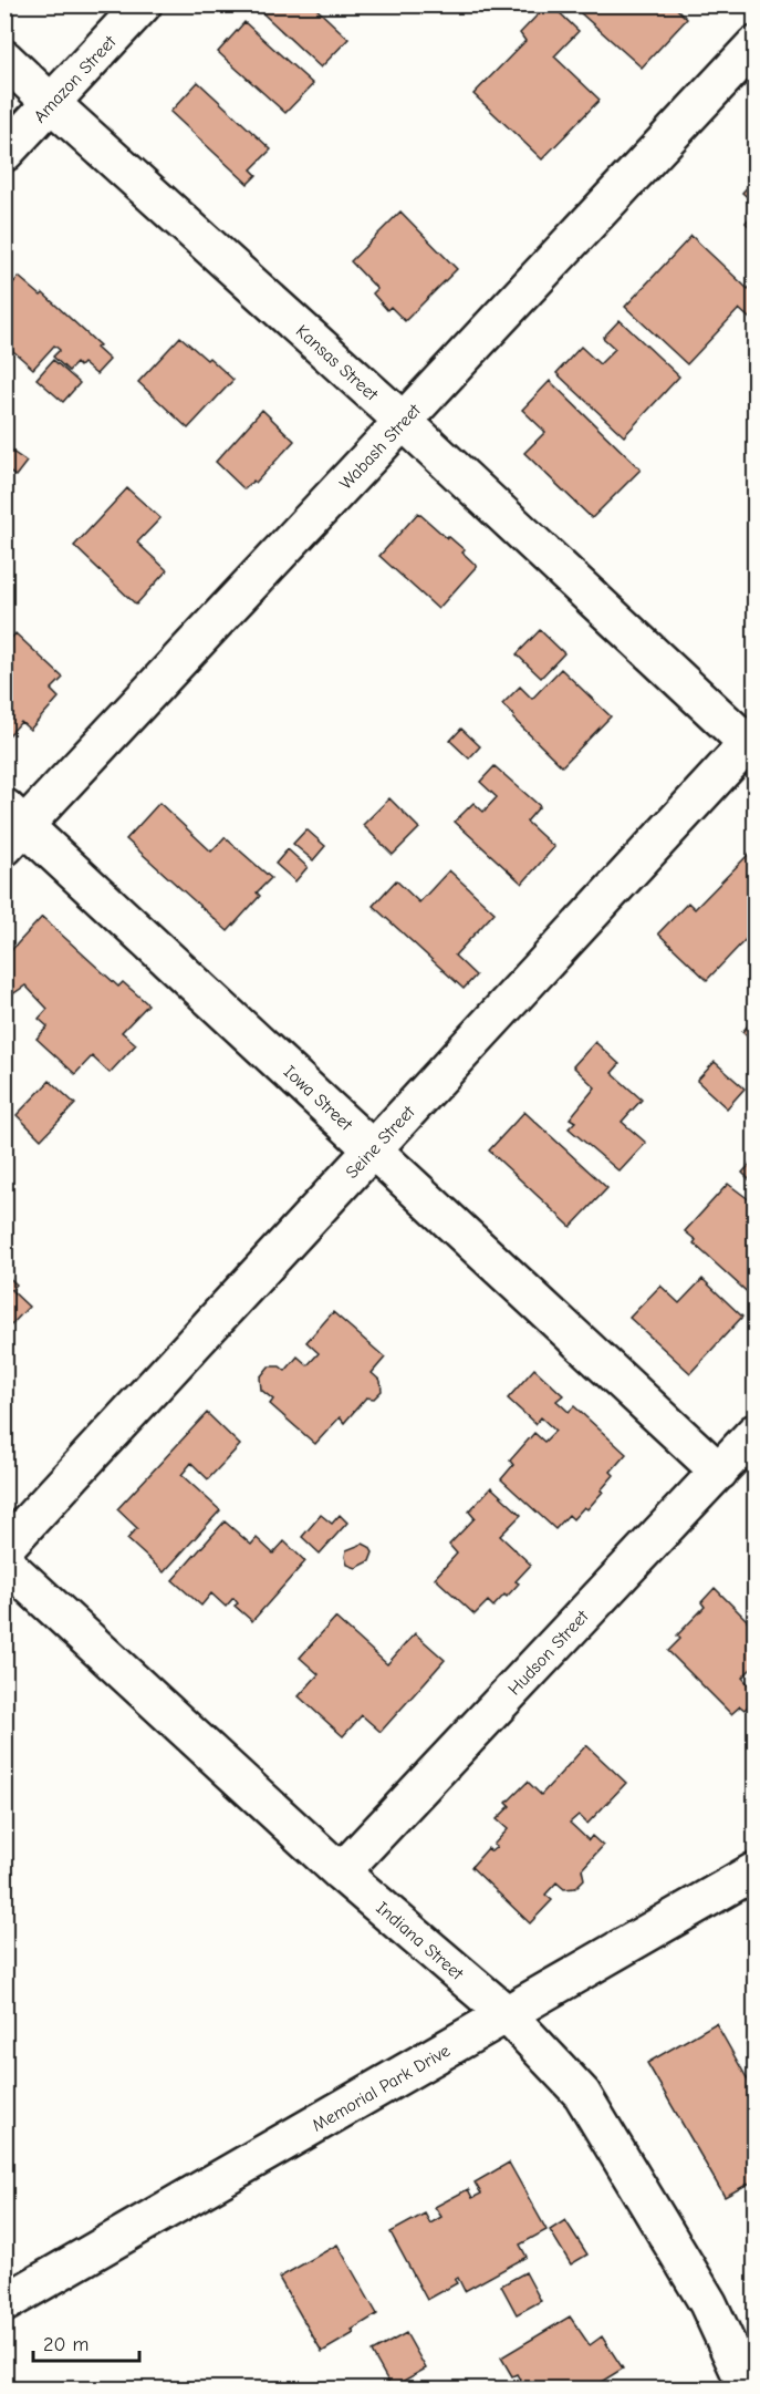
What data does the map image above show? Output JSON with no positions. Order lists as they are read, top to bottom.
{
  "streets": {
    "street": [
      "Amazon Street",
      "Kansas Street",
      "Wabash Street",
      "Iowa Street",
      "Seine Street",
      "Hudson Street",
      "Indiana Street",
      "Memorial Park Drive"
    ]
  },
  "crossings": [
    ["Amazon Street", "Kansas Street"],
    ["Kansas Street", "Wabash Street"],
    ["Kansas Street", "Seine Street"],
    ["Wabash Street", "Iowa Street"],
    ["Iowa Street", "Seine Street"],
    ["Iowa Street", "Hudson Street"],
    ["Hudson Street", "Indiana Street"],
    ["Indiana Street", "Memorial Park Drive"]
  ],
  "scale_bar": "20 m"
}
